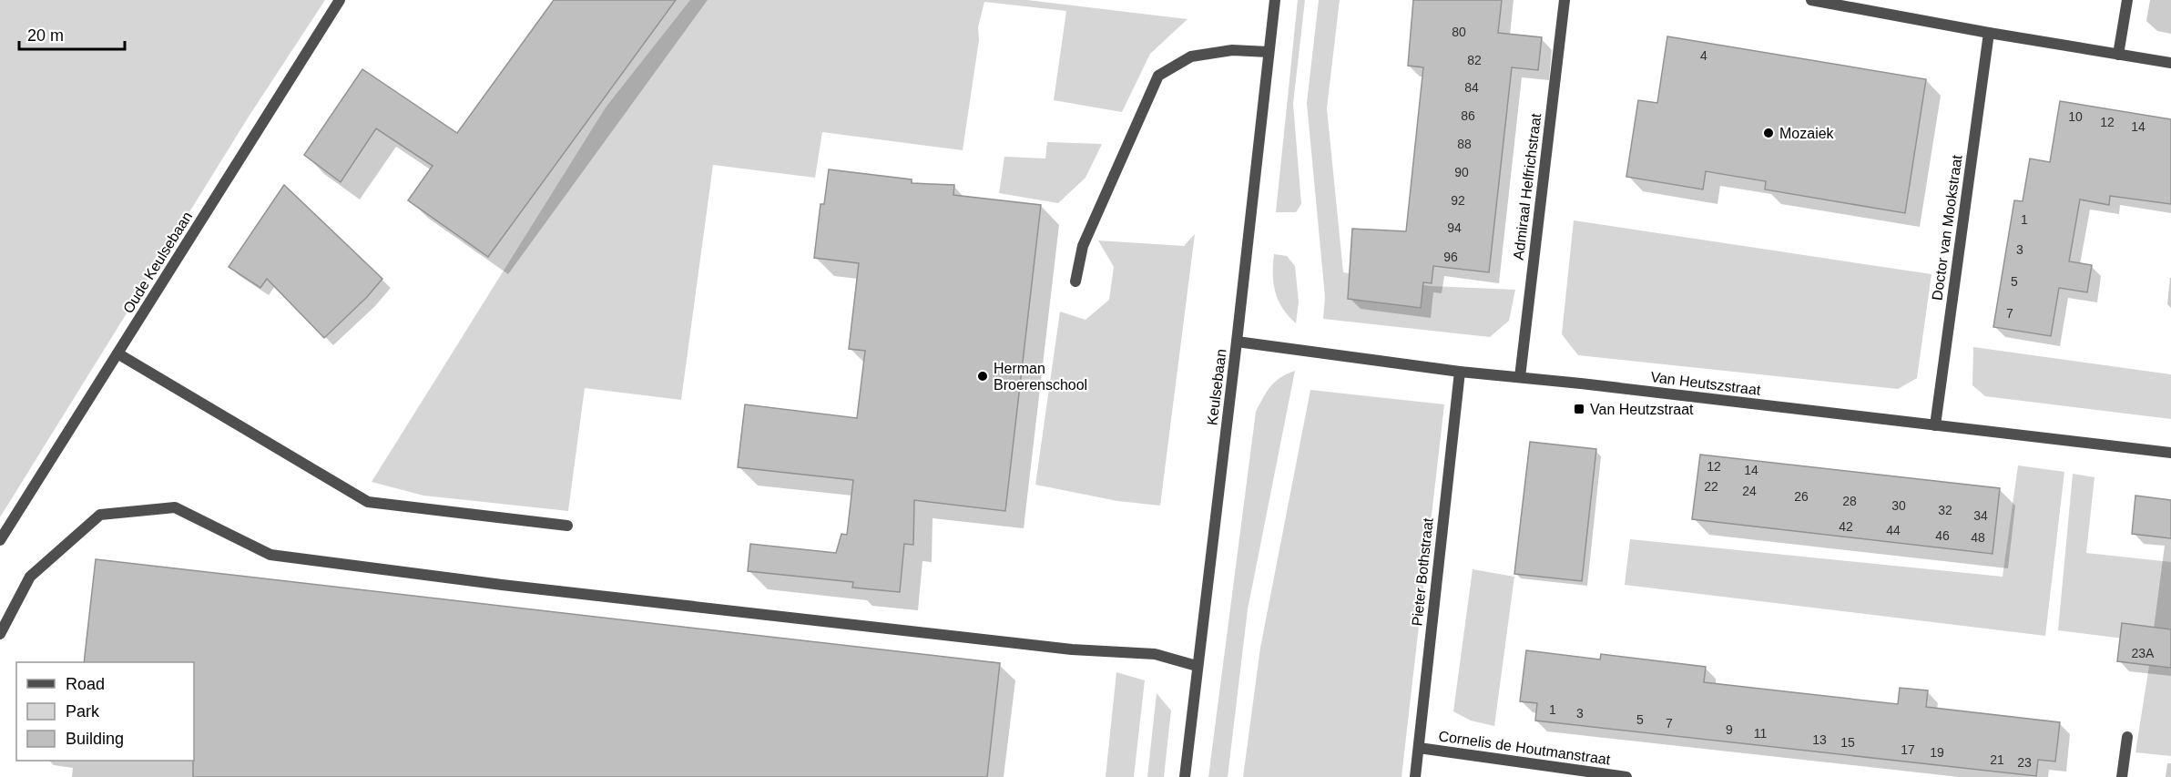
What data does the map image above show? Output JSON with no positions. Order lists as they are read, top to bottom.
{
  "streets": {
    "street": [
      "Admiraal Helfrichstraat",
      "Doctor van Mookstraat",
      "Oude Keulsebaan",
      "Van Heutszstraat",
      "Keulsebaan",
      "Pieter Bothstraat",
      "Cornelis de Houtmanstraat"
    ]
  },
  "crossings": [
    ["Admiraal Helfrichstraat", "Van Heutszstraat"],
    ["Doctor van Mookstraat", "Van Heutszstraat"],
    ["Van Heutszstraat", "Keulsebaan"],
    ["Van Heutszstraat", "Pieter Bothstraat"],
    ["Pieter Bothstraat", "Cornelis de Houtmanstraat"]
  ],
  "places": {
    "other": ["Mozaiek", "Herman Broerenschool"],
    "transit": ["Van Heutzstraat"]
  },
  "house_numbers": [
    "80",
    "4",
    "82",
    "84",
    "86",
    "10",
    "12",
    "14",
    "88",
    "90",
    "92",
    "1",
    "94",
    "3",
    "96",
    "5",
    "7",
    "12",
    "14",
    "22",
    "24",
    "26",
    "28",
    "30",
    "32",
    "34",
    "42",
    "44",
    "46",
    "48",
    "23A",
    "1",
    "3",
    "5",
    "7",
    "9",
    "11",
    "13",
    "15",
    "17",
    "19",
    "21",
    "23"
  ],
  "legend": ["Road", "Park", "Building"],
  "scale_bar": "20 m"
}
